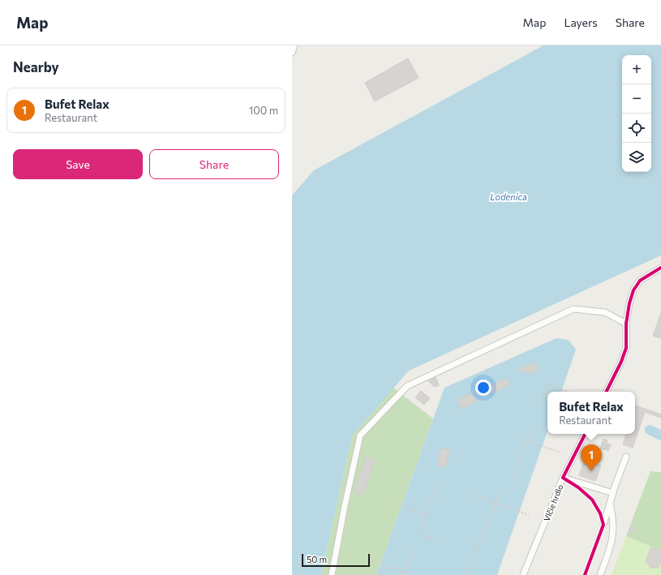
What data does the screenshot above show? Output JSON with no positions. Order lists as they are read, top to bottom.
{
  "streets": {
    "lane": ["Vlčie hrdlo"]
  },
  "water": ["Lodenica"],
  "scale_bar": "50 m",
  "page": {
    "header": "Map",
    "nav": ["Map", "Layers", "Share"],
    "heading": "Nearby",
    "map_buttons": ["+", "−"],
    "list": [
      {
        "mark": "1",
        "name": "Bufet Relax",
        "note": "Restaurant",
        "value": "100 m"
      }
    ],
    "buttons": ["Save", "Share"],
    "popup": ["Bufet Relax", "Restaurant"],
    "pins": "1",
    "scale": "50 m"
  }
}
